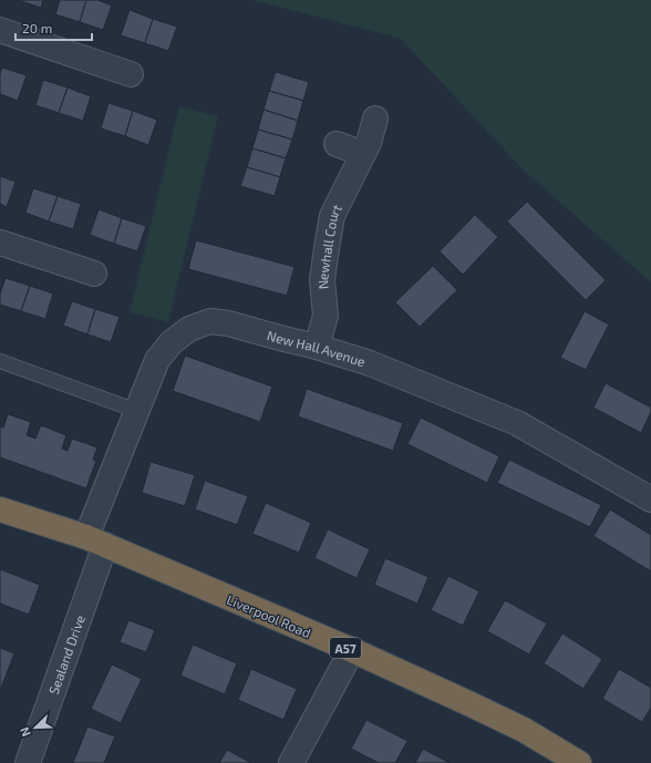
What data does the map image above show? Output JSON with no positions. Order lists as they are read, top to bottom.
{
  "streets": {
    "highway": ["Liverpool Road", "A57"],
    "street": ["Newhall Court", "New Hall Avenue", "Sealand Drive"]
  },
  "crossings": [
    ["Newhall Court", "New Hall Avenue"],
    ["New Hall Avenue", "Liverpool Road"],
    ["New Hall Avenue", "Sealand Drive"],
    ["Liverpool Road", "Sealand Drive"]
  ],
  "scale_bar": "20 m",
  "north": "bottom left"
}
